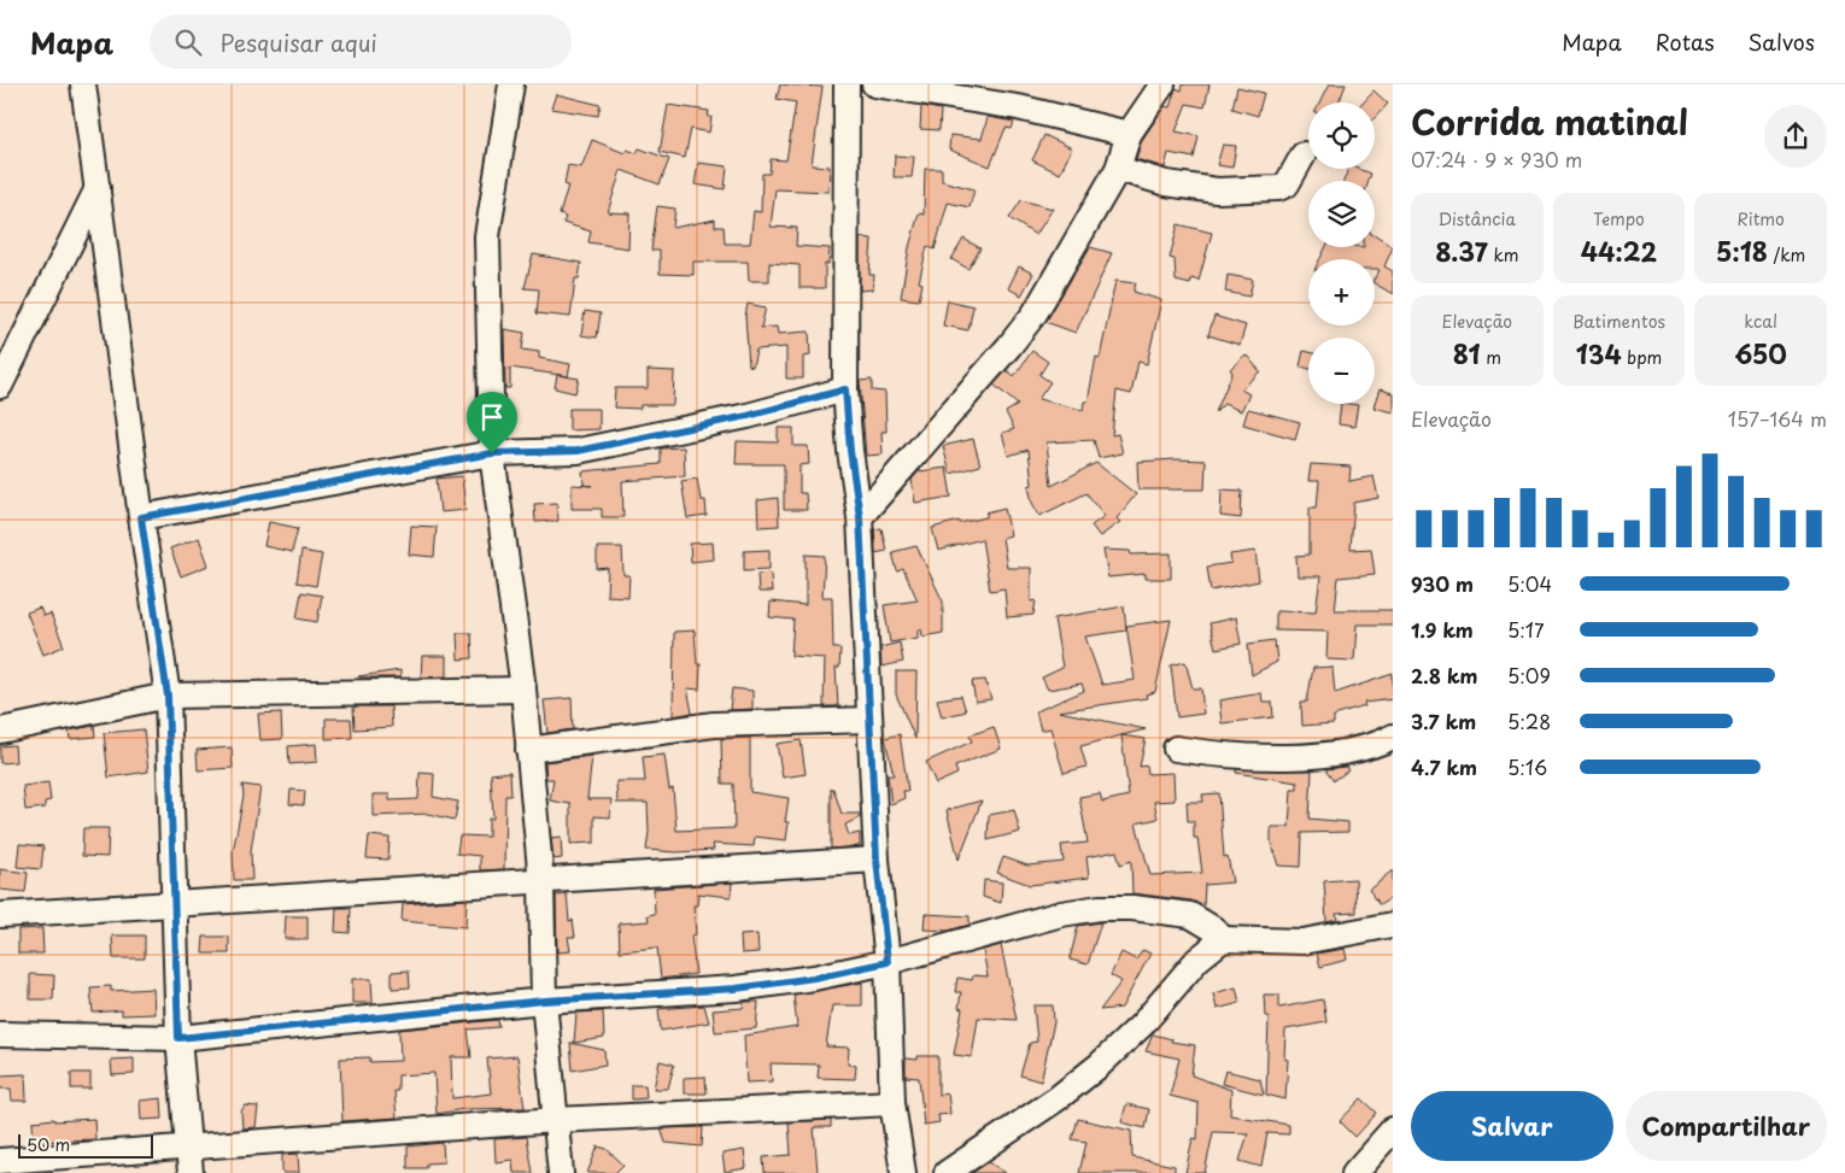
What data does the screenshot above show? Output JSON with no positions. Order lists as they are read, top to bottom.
{
  "scale_bar": "50 m",
  "page": {
    "header": "Mapa",
    "search": "Pesquisar aqui",
    "nav": ["Mapa", "Rotas", "Salvos"],
    "heading": ["Corrida matinal", "07:24 · 9 × 930 m"],
    "map_buttons": ["+", "−"],
    "stats": [
      ["Distância", "8.37 km"],
      ["Tempo", "44:22"],
      ["Ritmo", "5:18 /km"],
      ["Elevação", "81 m"],
      ["Batimentos", "134 bpm"],
      ["kcal", "650"]
    ],
    "chart": ["Elevação", "157–164 m"],
    "list": [
      {
        "name": "930 m",
        "note": "5:04"
      },
      {
        "name": "1.9 km",
        "note": "5:17"
      },
      {
        "name": "2.8 km",
        "note": "5:09"
      },
      {
        "name": "3.7 km",
        "note": "5:28"
      },
      {
        "name": "4.7 km",
        "note": "5:16"
      }
    ],
    "buttons": ["Salvar", "Compartilhar"],
    "scale": "50 m"
  }
}
